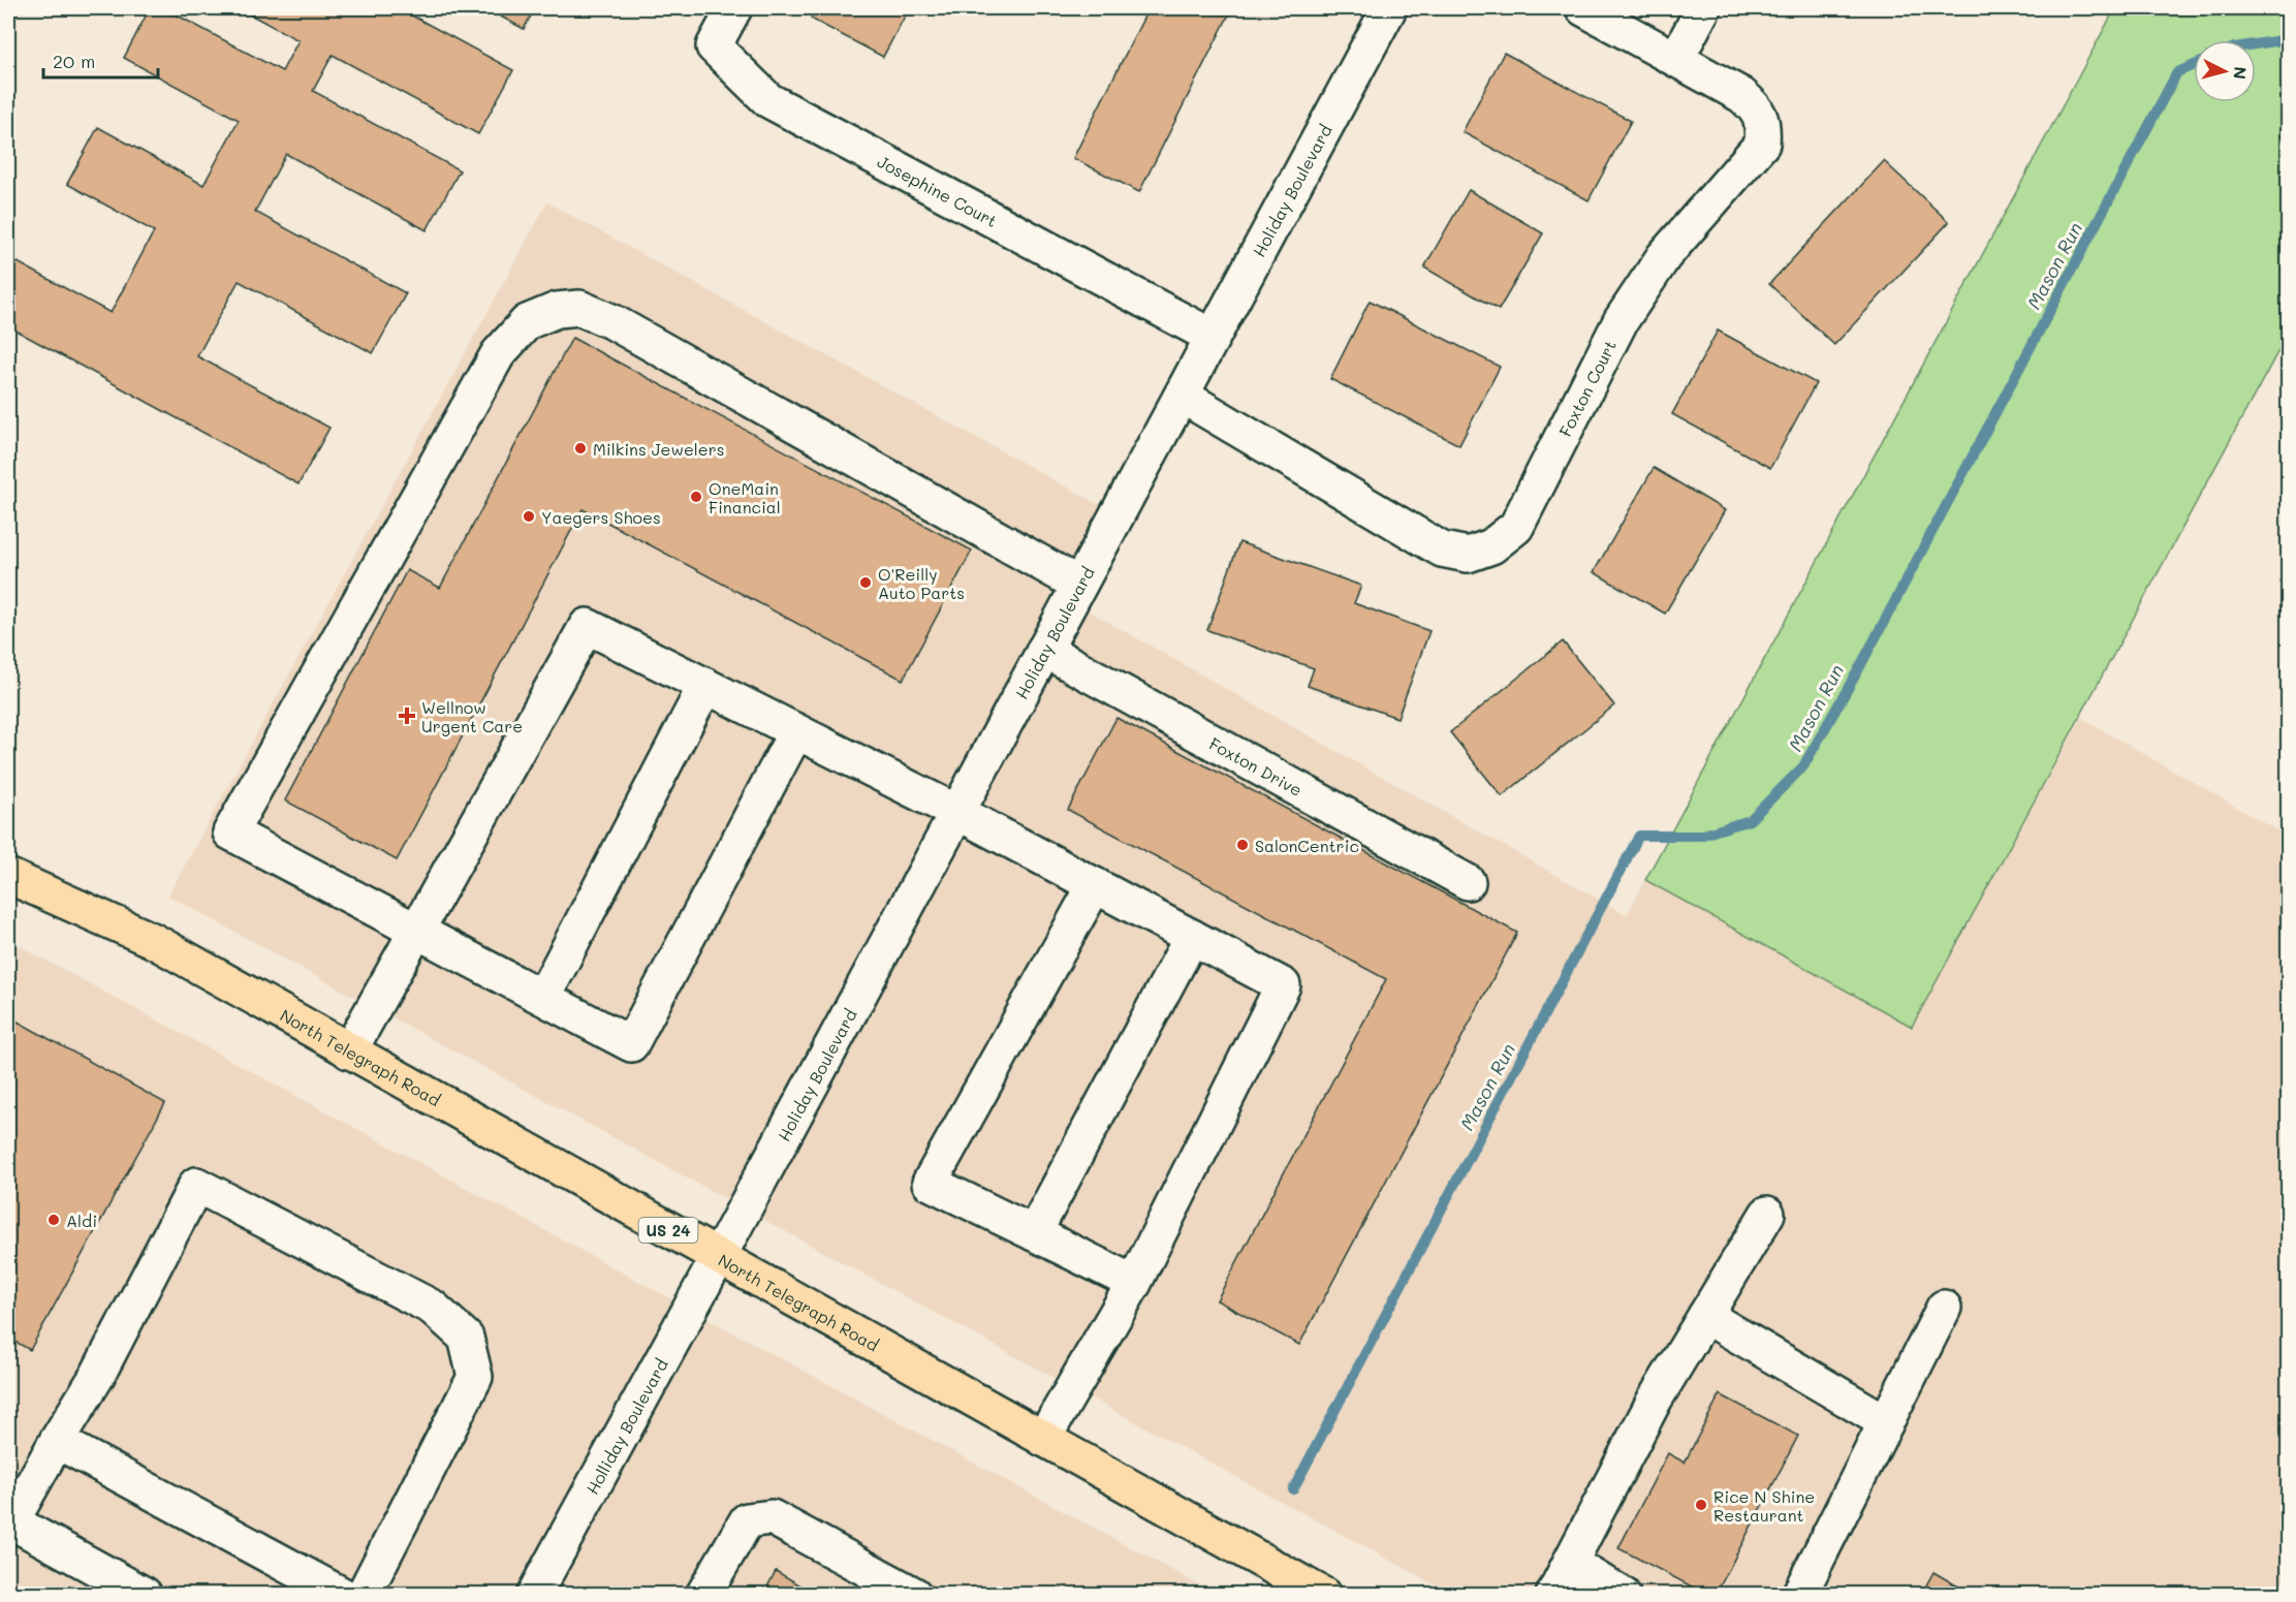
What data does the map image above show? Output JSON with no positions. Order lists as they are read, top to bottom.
{
  "streets": {
    "main road": ["North Telegraph Road", "US 24"],
    "street": [
      "Josephine Court",
      "Holiday Boulevard",
      "Foxton Court",
      "Foxton Drive",
      "Holliday Boulevard"
    ]
  },
  "crossings": [
    ["Josephine Court", "Holiday Boulevard"],
    ["Holiday Boulevard", "Foxton Court"],
    ["Holiday Boulevard", "Foxton Drive"],
    ["Holiday Boulevard", "North Telegraph Road"],
    ["Holiday Boulevard", "Holliday Boulevard"],
    ["North Telegraph Road", "Holliday Boulevard"]
  ],
  "water": ["Mason Run"],
  "places": {
    "other": [
      "Milkins Jewelers",
      "OneMain Financial",
      "Yaegers Shoes",
      "O'Reilly Auto Parts",
      "SalonCentric",
      "Aldi",
      "Rice N Shine Restaurant"
    ],
    "health": ["Wellnow Urgent Care"]
  },
  "scale_bar": "20 m",
  "north": "right"
}
